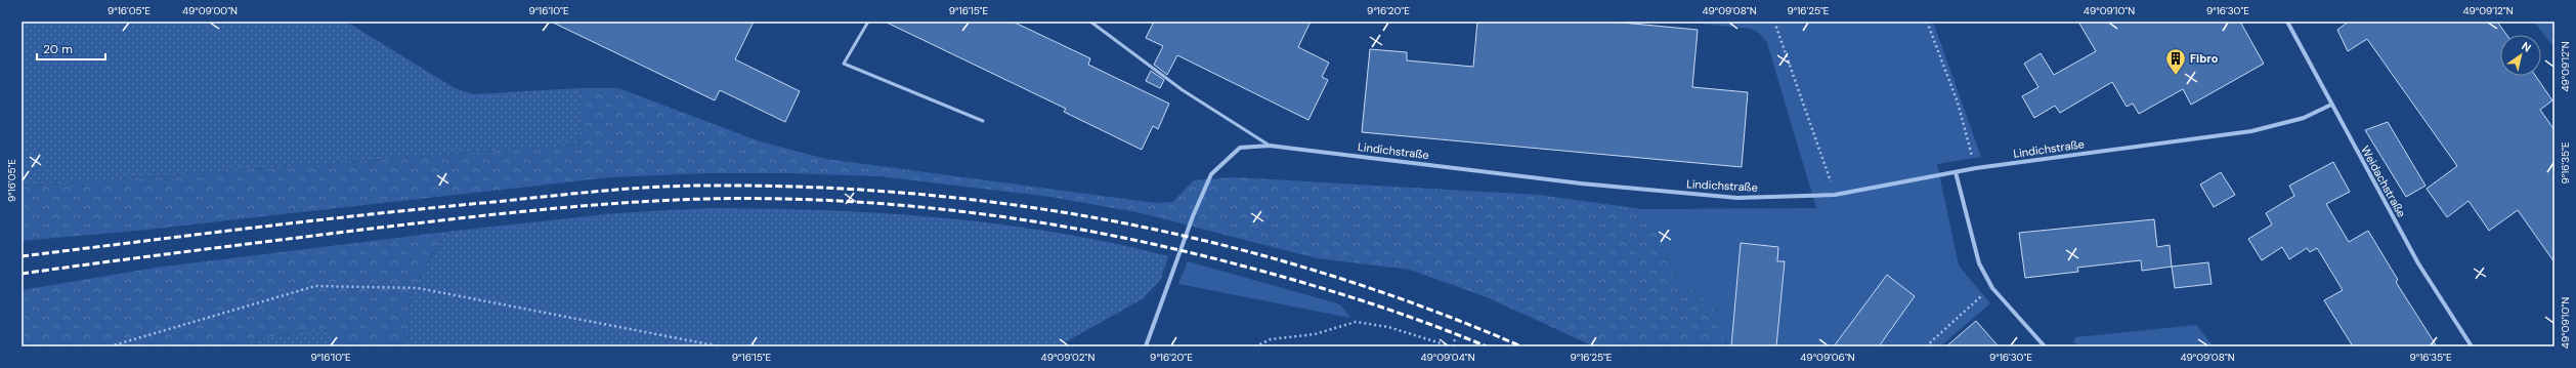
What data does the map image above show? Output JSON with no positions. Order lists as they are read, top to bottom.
{
  "streets": {
    "street": ["Lindichstraße", "Weidachstraße"]
  },
  "crossings": [
    ["Lindichstraße", "Weidachstraße"]
  ],
  "places": {
    "building": ["Fibro"]
  },
  "scale_bar": "20 m",
  "north": "top right",
  "coordinates": [
    "9°16'05\"E",
    "49°09'00\"N",
    "9°16'10\"E",
    "9°16'15\"E",
    "9°16'20\"E",
    "49°09'08\"N",
    "9°16'25\"E",
    "49°09'10\"N",
    "9°16'30\"E",
    "49°09'12\"N",
    "9°16'35\"E",
    "49°09'02\"N",
    "49°09'04\"N",
    "49°09'06\"N"
  ]
}
